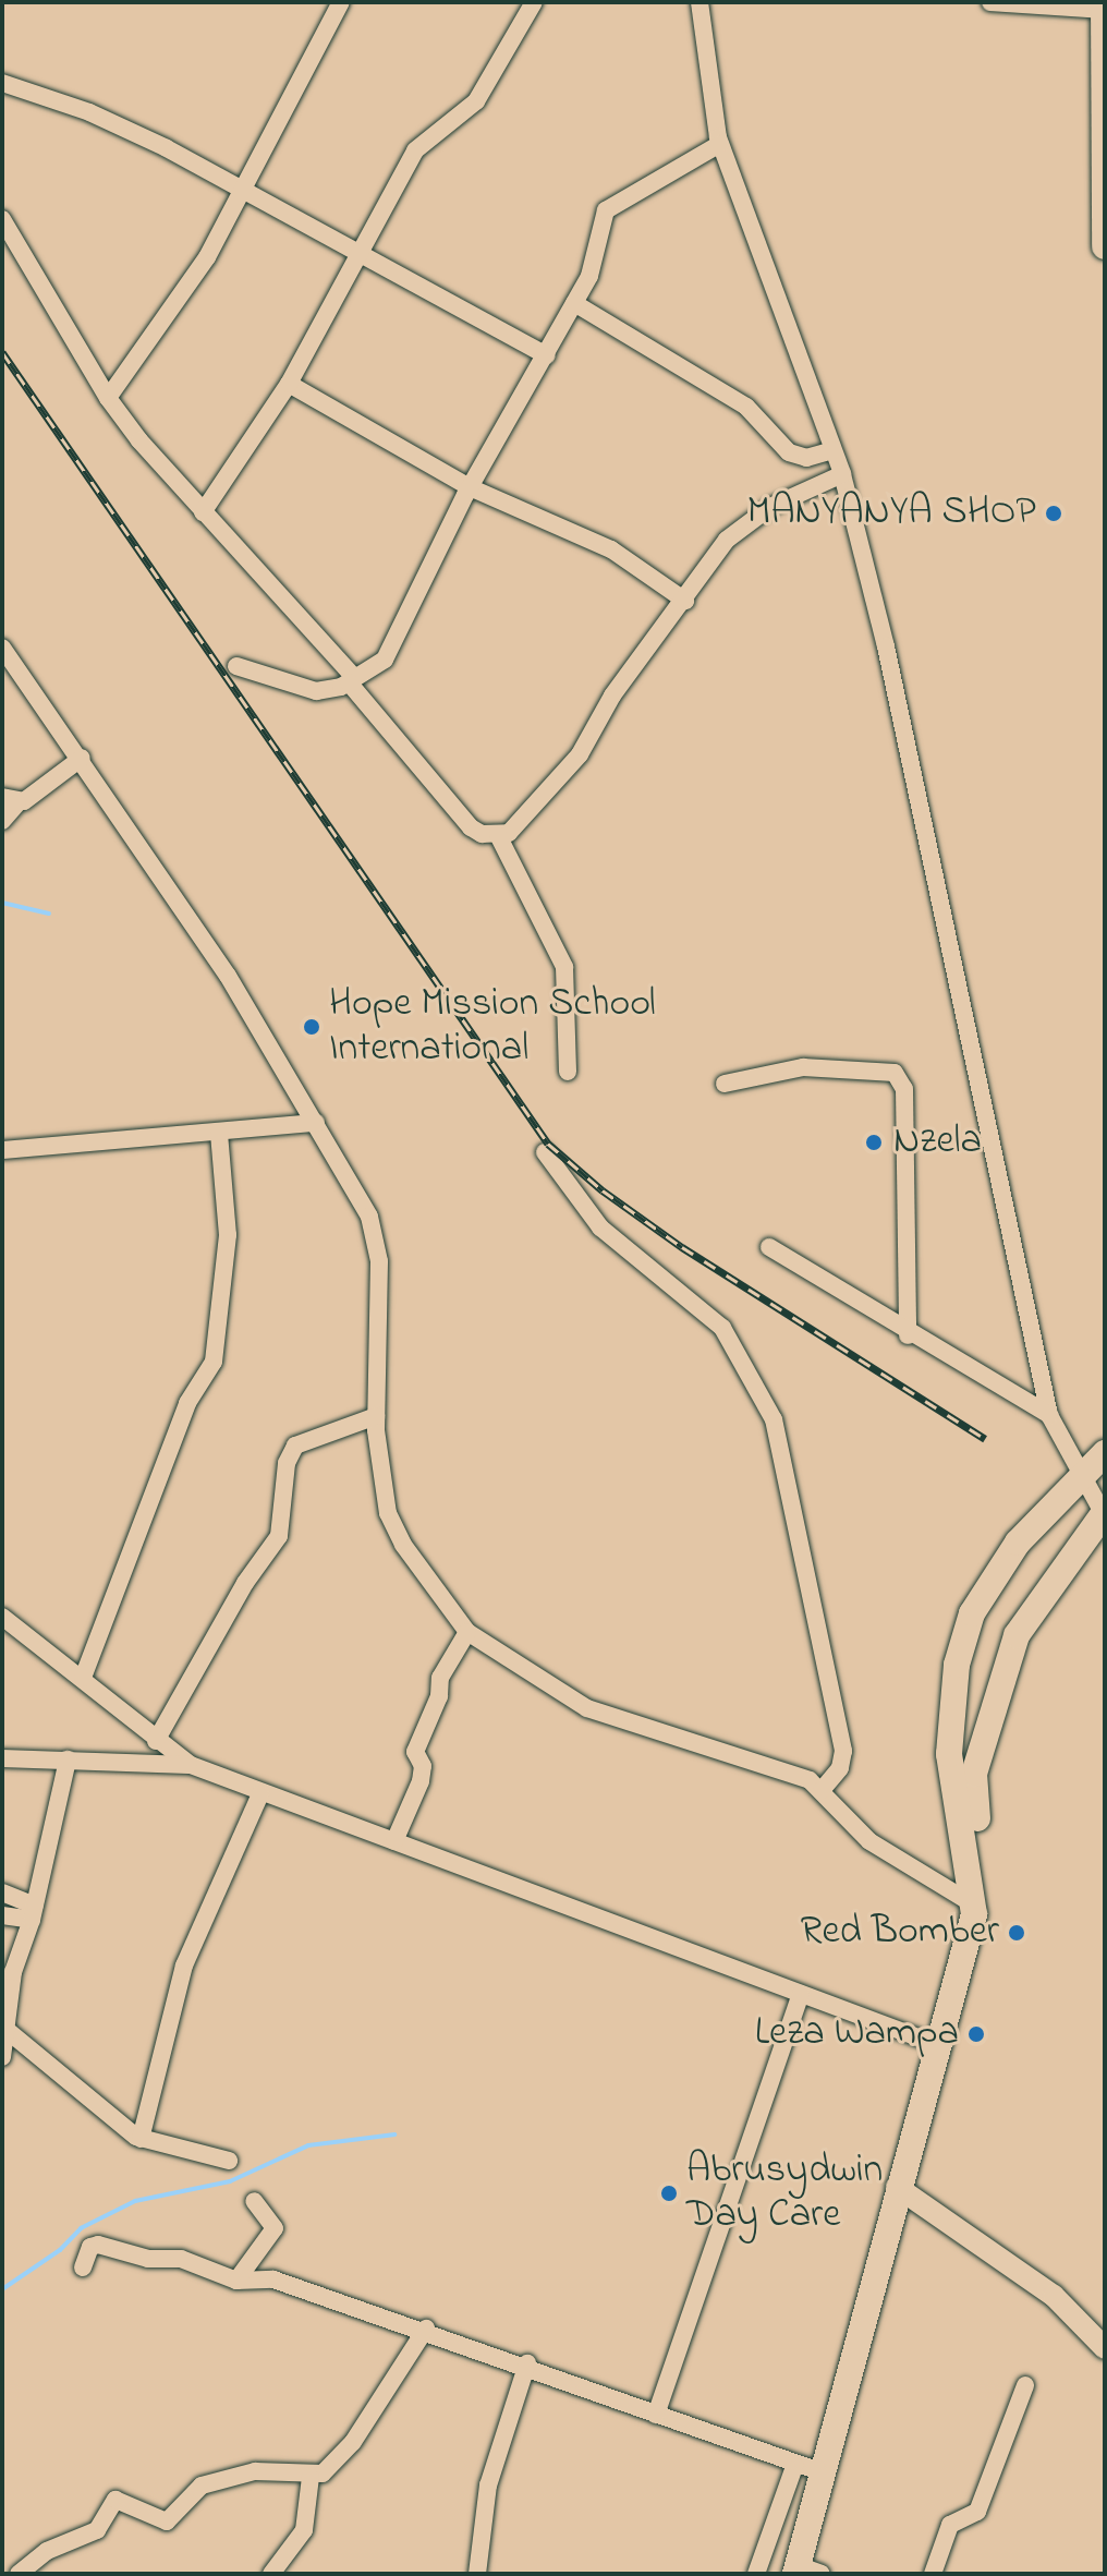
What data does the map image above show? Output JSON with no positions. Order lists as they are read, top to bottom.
{
  "places": [
    "MANYANYA SHOP",
    "Hope Mission School International",
    "Nzela",
    "Red Bomber",
    "Leza Wampa",
    "Abrusydwin Day Care"
  ]
}
